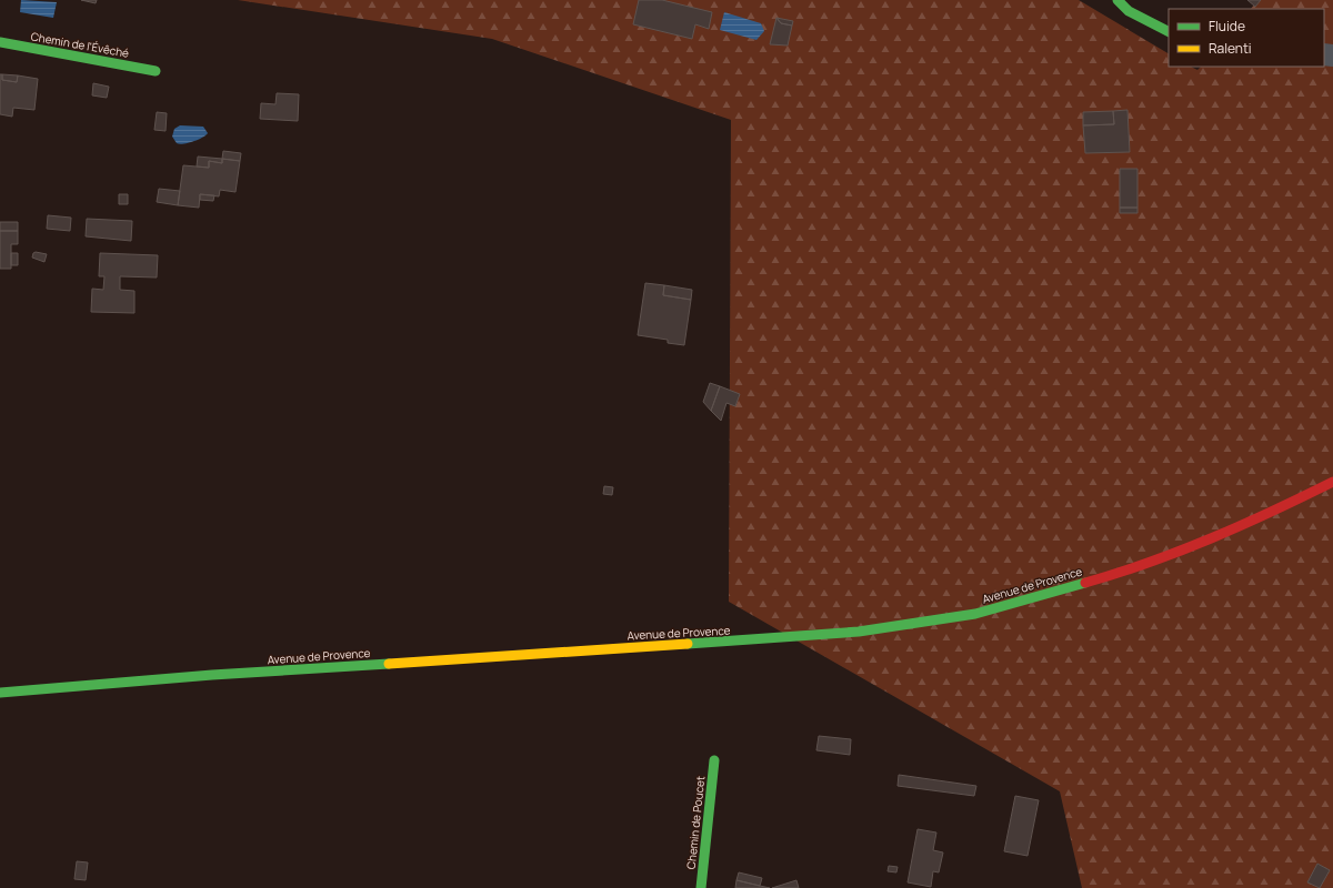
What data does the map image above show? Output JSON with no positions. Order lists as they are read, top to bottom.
{
  "streets": {
    "main road": ["Chemin de l'Évêché", "Avenue de Provence", "Chemin de Poucet"]
  },
  "legend": ["Fluide", "Ralenti"]
}
